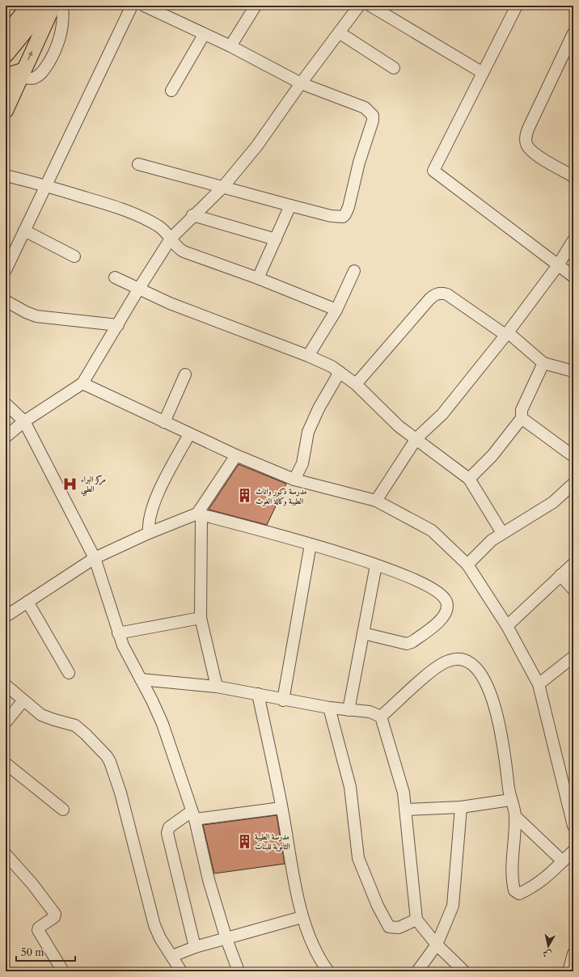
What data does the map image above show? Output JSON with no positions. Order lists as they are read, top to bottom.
{
  "places": {
    "hospital": ["مركز البراء الطبي"],
    "building": ["مدرسة ذكور واناث الطيبة وكالة الغوث", "مدرسة الطيبة الثانوية للبنات"]
  },
  "scale_bar": "50 m",
  "north": "bottom"
}
